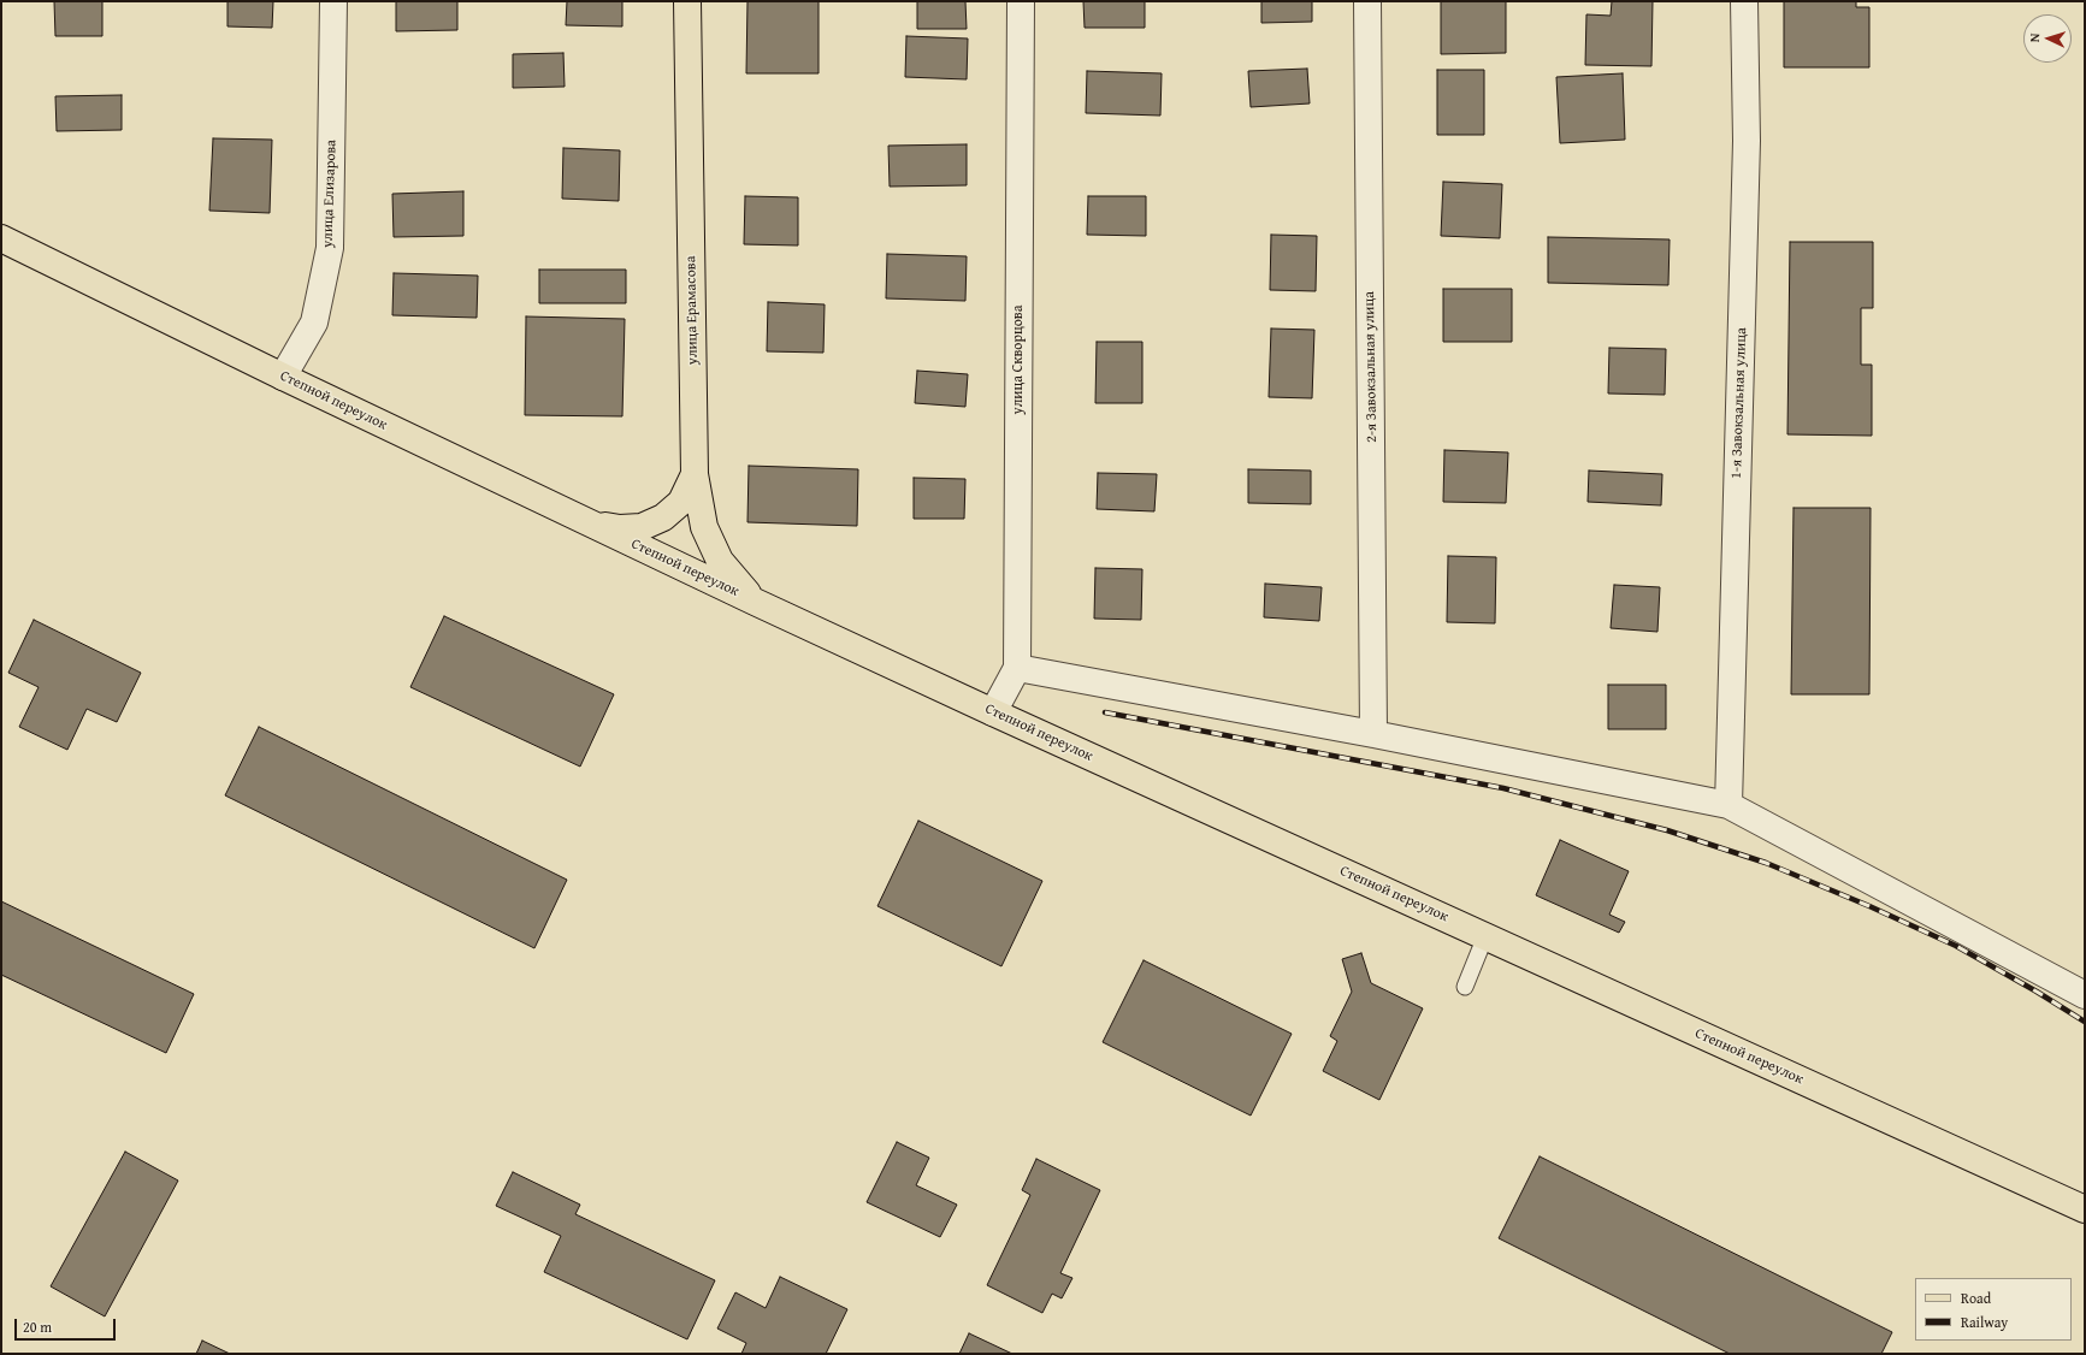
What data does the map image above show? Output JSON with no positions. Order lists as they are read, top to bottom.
{
  "streets": {
    "main road": ["улица Ерамасова", "Степной переулок"],
    "street": [
      "улица Елизарова",
      "улица Скворцова",
      "2-я Завокзальная улица",
      "1-я Завокзальная улица"
    ]
  },
  "crossings": [
    ["улица Елизарова", "Степной переулок"],
    ["улица Ерамасова", "Степной переулок"],
    ["улица Скворцова", "Степной переулок"]
  ],
  "legend": ["Road", "Railway"],
  "scale_bar": "20 m",
  "north": "left"
}
